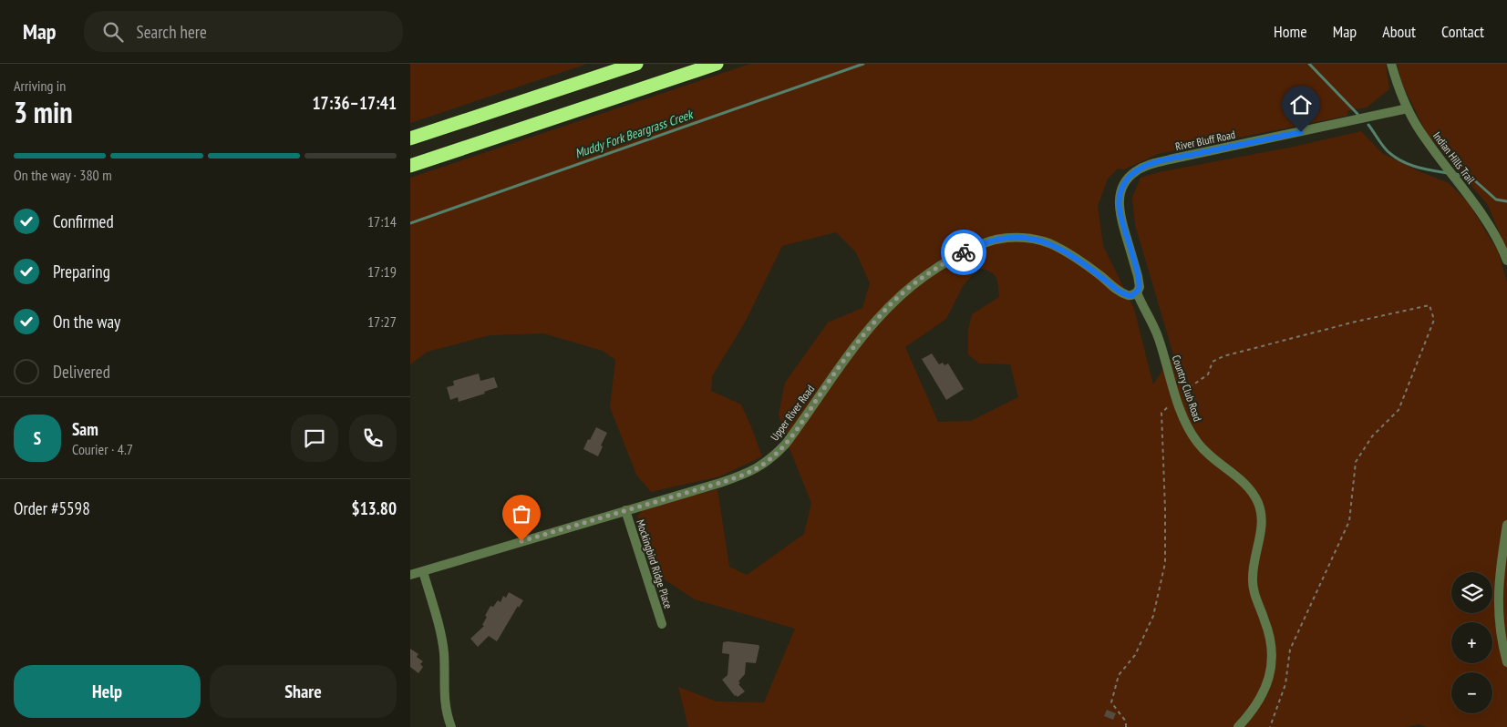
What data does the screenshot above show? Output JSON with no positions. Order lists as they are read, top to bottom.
{
  "streets": {
    "street": [
      "River Bluff Road",
      "Indian Hills Trail",
      "Country Club Road",
      "Upper River Road",
      "Mockingbird Ridge Place"
    ]
  },
  "crossings": [
    ["River Bluff Road", "Indian Hills Trail"],
    ["River Bluff Road", "Country Club Road"],
    ["River Bluff Road", "Upper River Road"],
    ["Country Club Road", "Upper River Road"],
    ["Upper River Road", "Mockingbird Ridge Place"]
  ],
  "water": ["Muddy Fork Beargrass Creek"],
  "page": {
    "header": "Map",
    "search": "Search here",
    "nav": [
      "Home",
      "Map",
      "About",
      "Contact"
    ],
    "heading": ["3 min", "Arriving in", "17:36–17:41"],
    "panel": [
      "Sam",
      "Courier · 4.7",
      "Order #5598",
      "$13.80"
    ],
    "bar": "On the way · 380 m",
    "list": [
      ["Confirmed", "17:14"],
      ["Preparing", "17:19"],
      ["On the way", "17:27"],
      "Delivered"
    ],
    "round": "S",
    "map_buttons": ["+", "−"],
    "buttons": ["Help", "Share"]
  }
}
